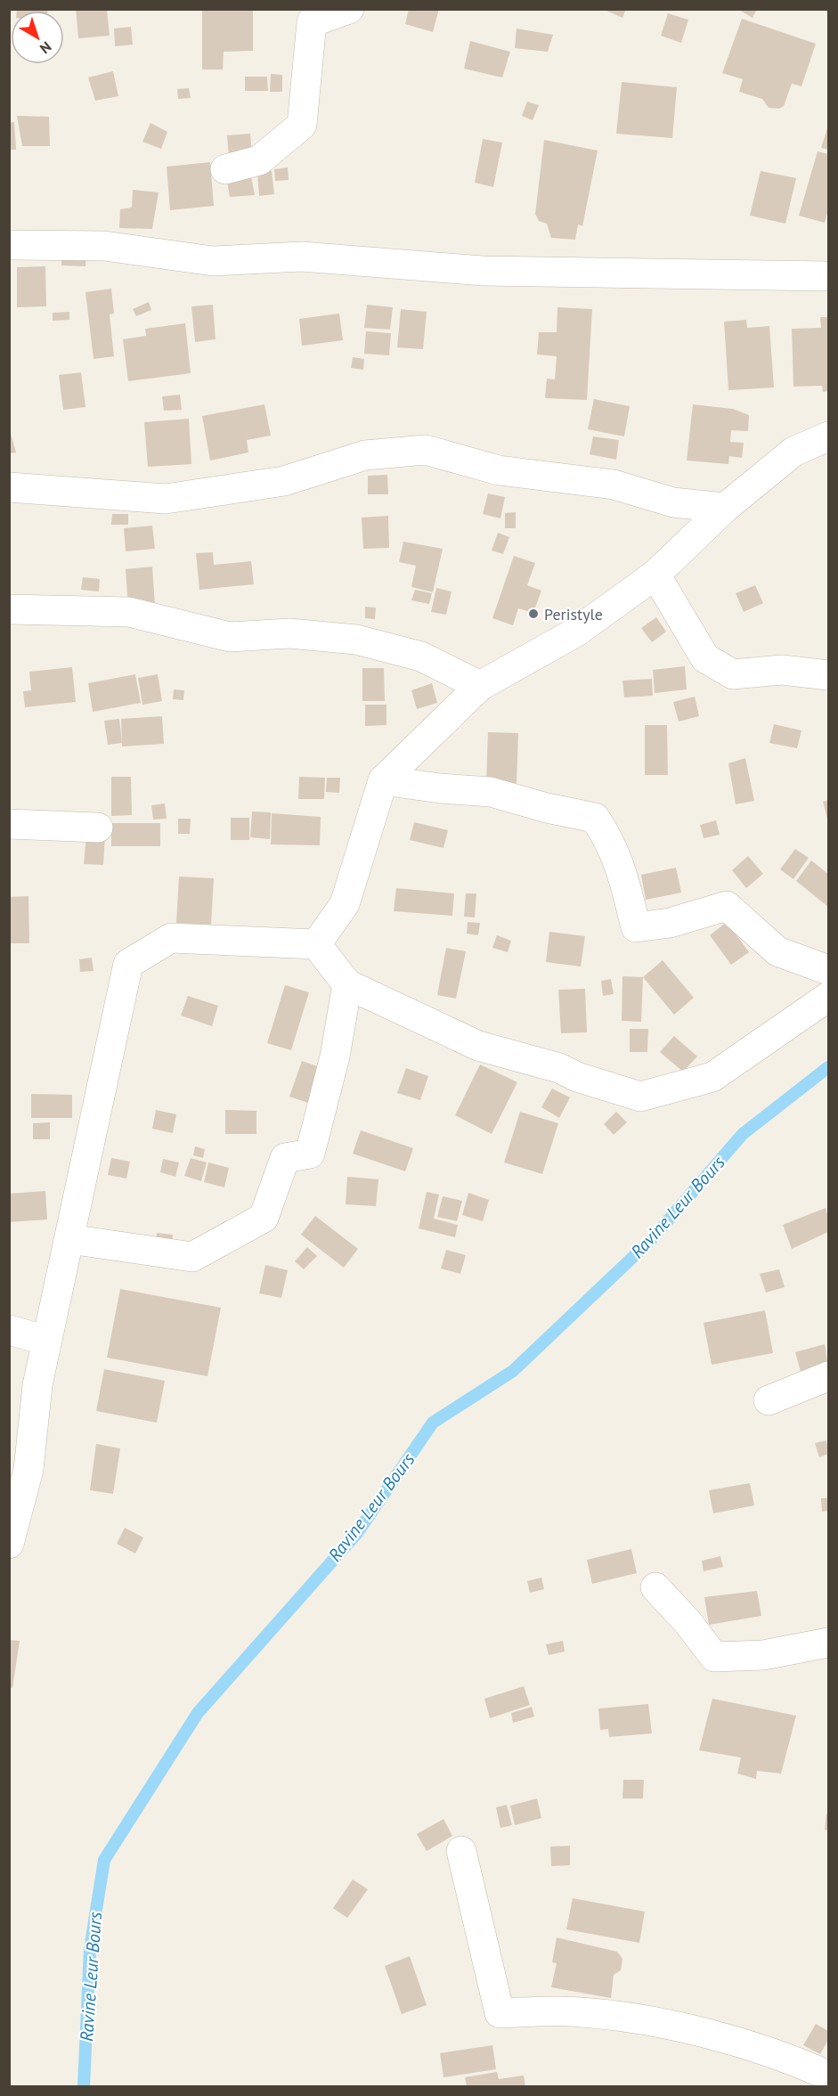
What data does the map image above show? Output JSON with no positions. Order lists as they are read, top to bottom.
{
  "water": ["Ravine Leur Bours"],
  "places": ["Peristyle"],
  "north": "bottom right"
}
